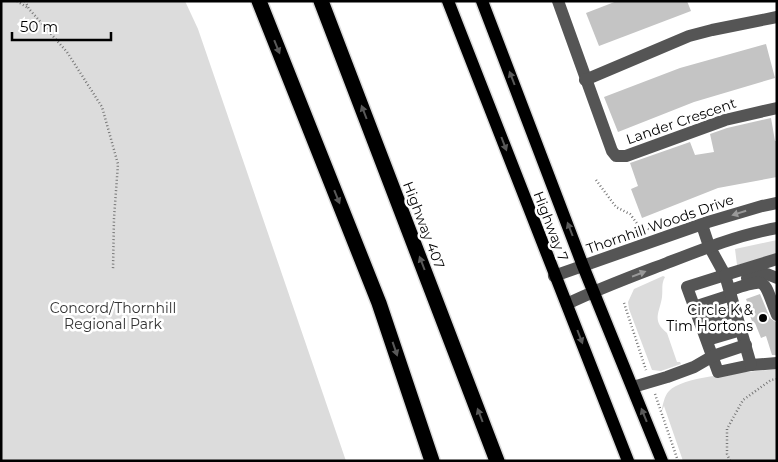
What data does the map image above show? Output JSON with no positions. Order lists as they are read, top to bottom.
{
  "streets": {
    "highway": ["Highway 407"],
    "main road": ["Highway 7"],
    "street": ["Lander Crescent", "Thornhill Woods Drive"]
  },
  "crossings": [
    ["Thornhill Woods Drive", "Highway 7"]
  ],
  "parks": ["Concord/Thornhill Regional Park"],
  "places": ["Circle K & Tim Hortons"],
  "scale_bar": "50 m"
}
